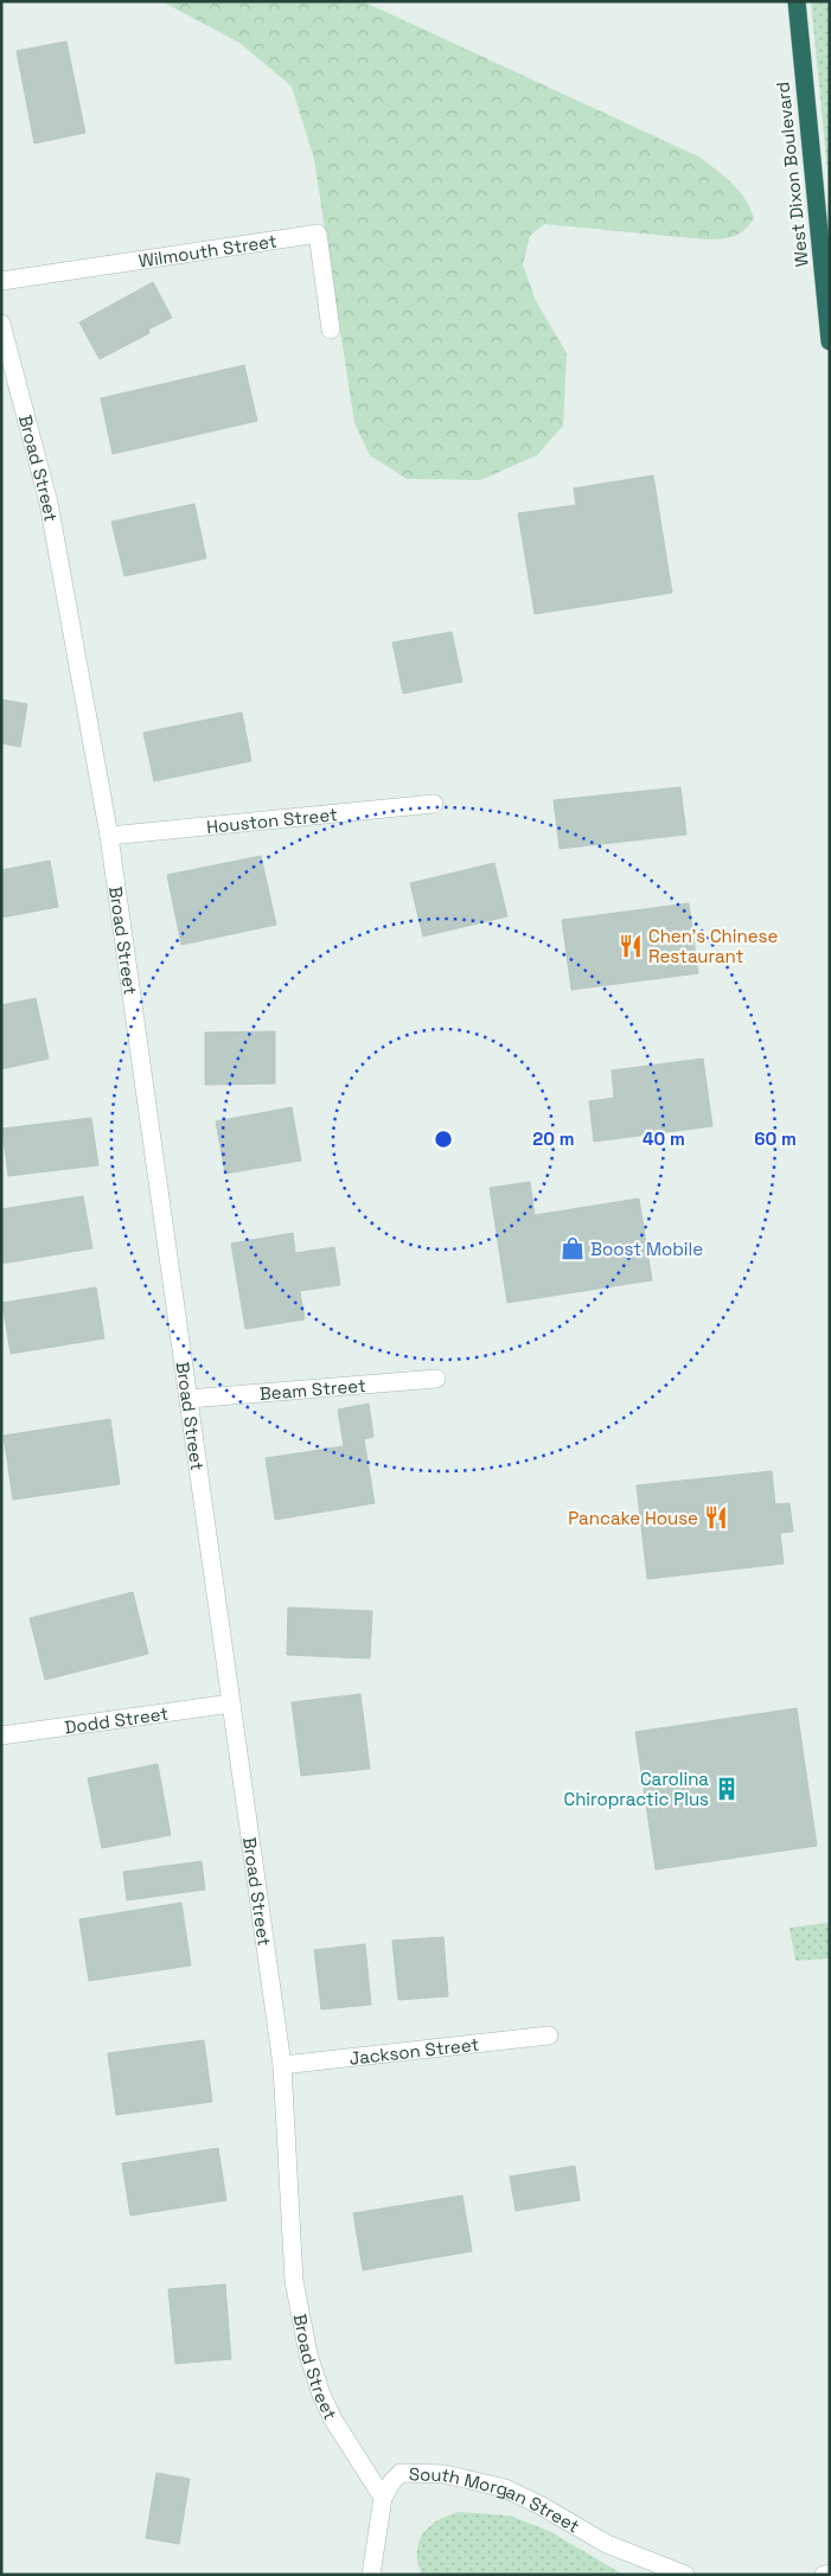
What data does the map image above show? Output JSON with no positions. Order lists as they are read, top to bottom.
{
  "streets": {
    "highway": ["West Dixon Boulevard"],
    "street": [
      "Wilmouth Street",
      "Broad Street",
      "Houston Street",
      "Beam Street",
      "Dodd Street",
      "Jackson Street",
      "South Morgan Street"
    ]
  },
  "crossings": [
    ["Broad Street", "Houston Street"],
    ["Broad Street", "Beam Street"],
    ["Broad Street", "Dodd Street"],
    ["Broad Street", "Jackson Street"],
    ["Broad Street", "South Morgan Street"]
  ],
  "places": {
    "restaurant": ["Chen's Chinese Restaurant", "Pancake House"],
    "shop": ["Boost Mobile"],
    "building": ["Carolina Chiropractic Plus"]
  },
  "rings": ["20 m", "40 m", "60 m"]
}
